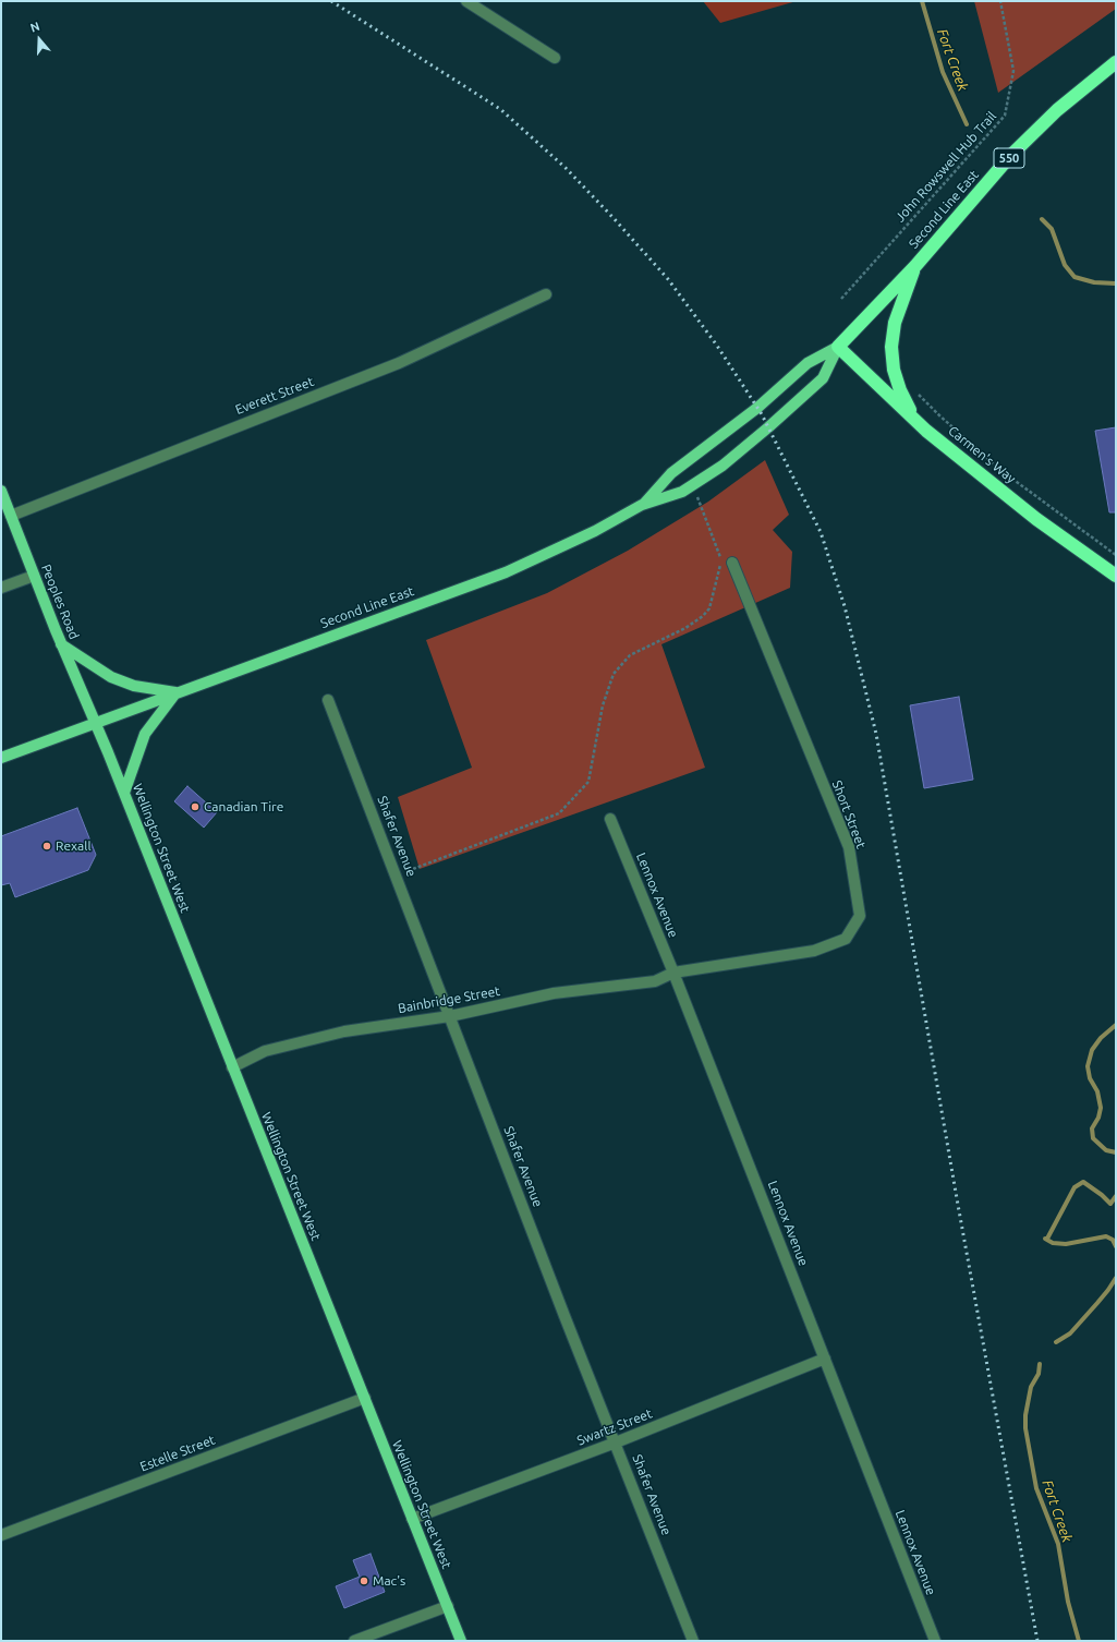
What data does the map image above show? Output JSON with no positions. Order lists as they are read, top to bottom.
{
  "streets": {
    "highway": ["550", "Second Line East", "Carmen's Way"],
    "main road": ["Peoples Road", "Wellington Street West"],
    "street": [
      "Everett Street",
      "Short Street",
      "Shafer Avenue",
      "Lennox Avenue",
      "Bainbridge Street",
      "Swartz Street",
      "Estelle Street"
    ],
    "path": ["John Rowswell Hub Trail"]
  },
  "crossings": [
    ["550", "Second Line East"],
    ["550", "Peoples Road"],
    ["550", "Wellington Street West"],
    ["Second Line East", "Carmen's Way"],
    ["Second Line East", "Peoples Road"],
    ["Second Line East", "Wellington Street West"],
    ["Everett Street", "Peoples Road"],
    ["Peoples Road", "Wellington Street West"],
    ["Short Street", "Lennox Avenue"],
    ["Short Street", "Bainbridge Street"],
    ["Shafer Avenue", "Bainbridge Street"],
    ["Shafer Avenue", "Swartz Street"],
    ["Wellington Street West", "Bainbridge Street"],
    ["Wellington Street West", "Swartz Street"],
    ["Wellington Street West", "Estelle Street"],
    ["Lennox Avenue", "Bainbridge Street"],
    ["Lennox Avenue", "Swartz Street"]
  ],
  "water": ["Fort Creek"],
  "places": ["Canadian Tire", "Rexall", "Mac's"],
  "north": "top"
}
